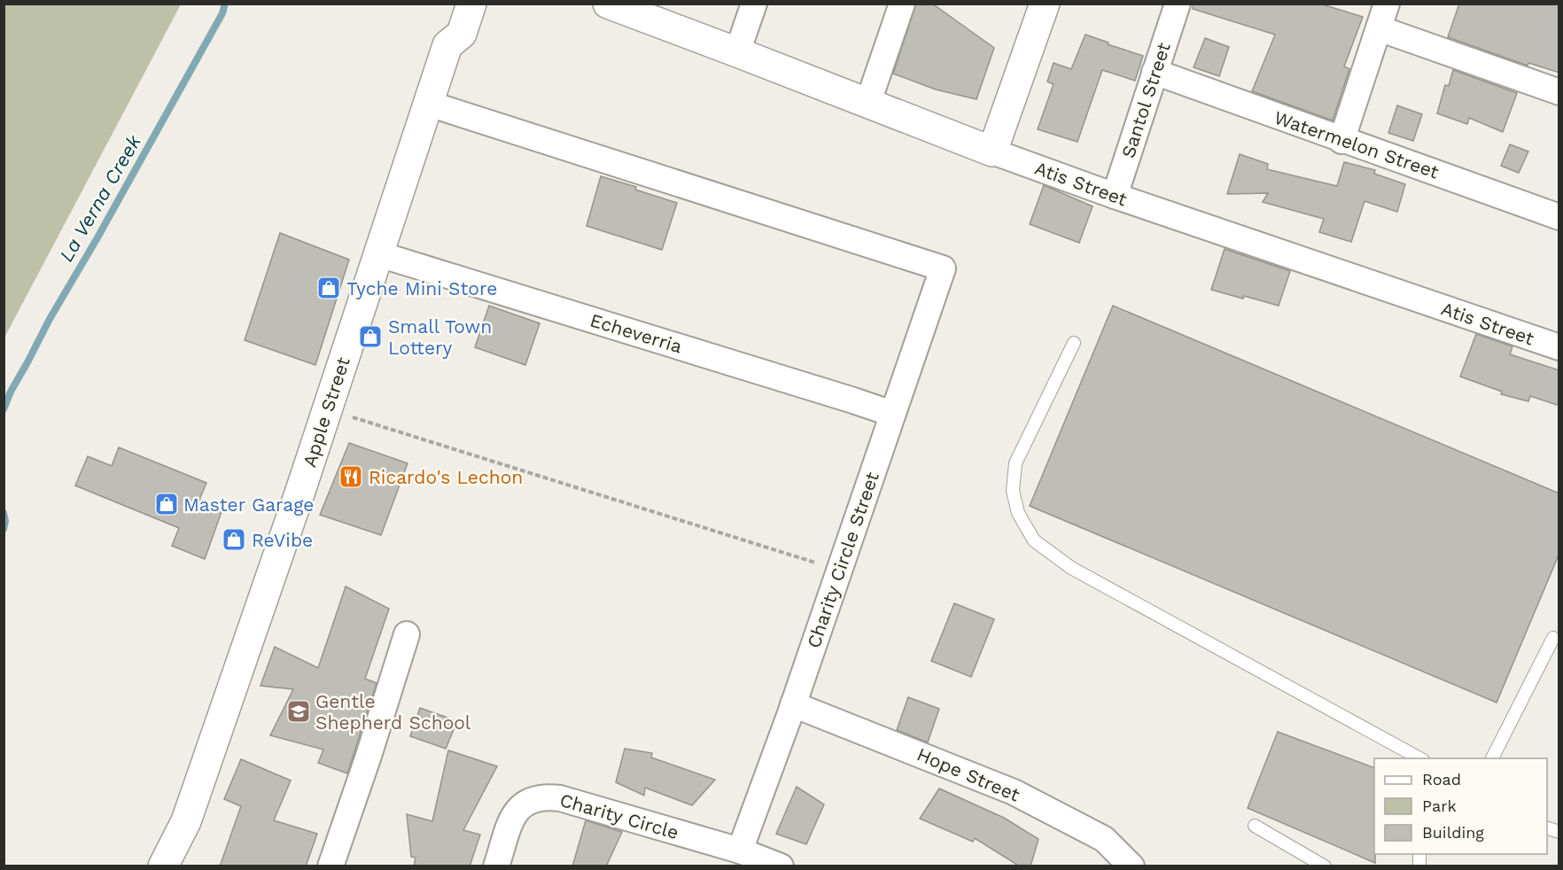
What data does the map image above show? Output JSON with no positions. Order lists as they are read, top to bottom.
{
  "streets": {
    "street": [
      "Santol Street",
      "Watermelon Street",
      "Atis Street",
      "Echeverria",
      "Apple Street",
      "Charity Circle Street",
      "Hope Street",
      "Charity Circle"
    ]
  },
  "crossings": [
    ["Santol Street", "Watermelon Street"],
    ["Santol Street", "Atis Street"],
    ["Echeverria", "Apple Street"],
    ["Echeverria", "Charity Circle Street"],
    ["Apple Street", "Charity Circle Street"],
    ["Charity Circle Street", "Hope Street"],
    ["Charity Circle Street", "Charity Circle"]
  ],
  "water": ["La Verna Creek"],
  "places": {
    "shop": [
      "Tyche Mini Store",
      "Small Town Lottery",
      "Master Garage",
      "ReVibe"
    ],
    "restaurant": ["Ricardo's Lechon"],
    "school or university": ["Gentle Shepherd School"]
  },
  "legend": ["Road", "Park", "Building"]
}
